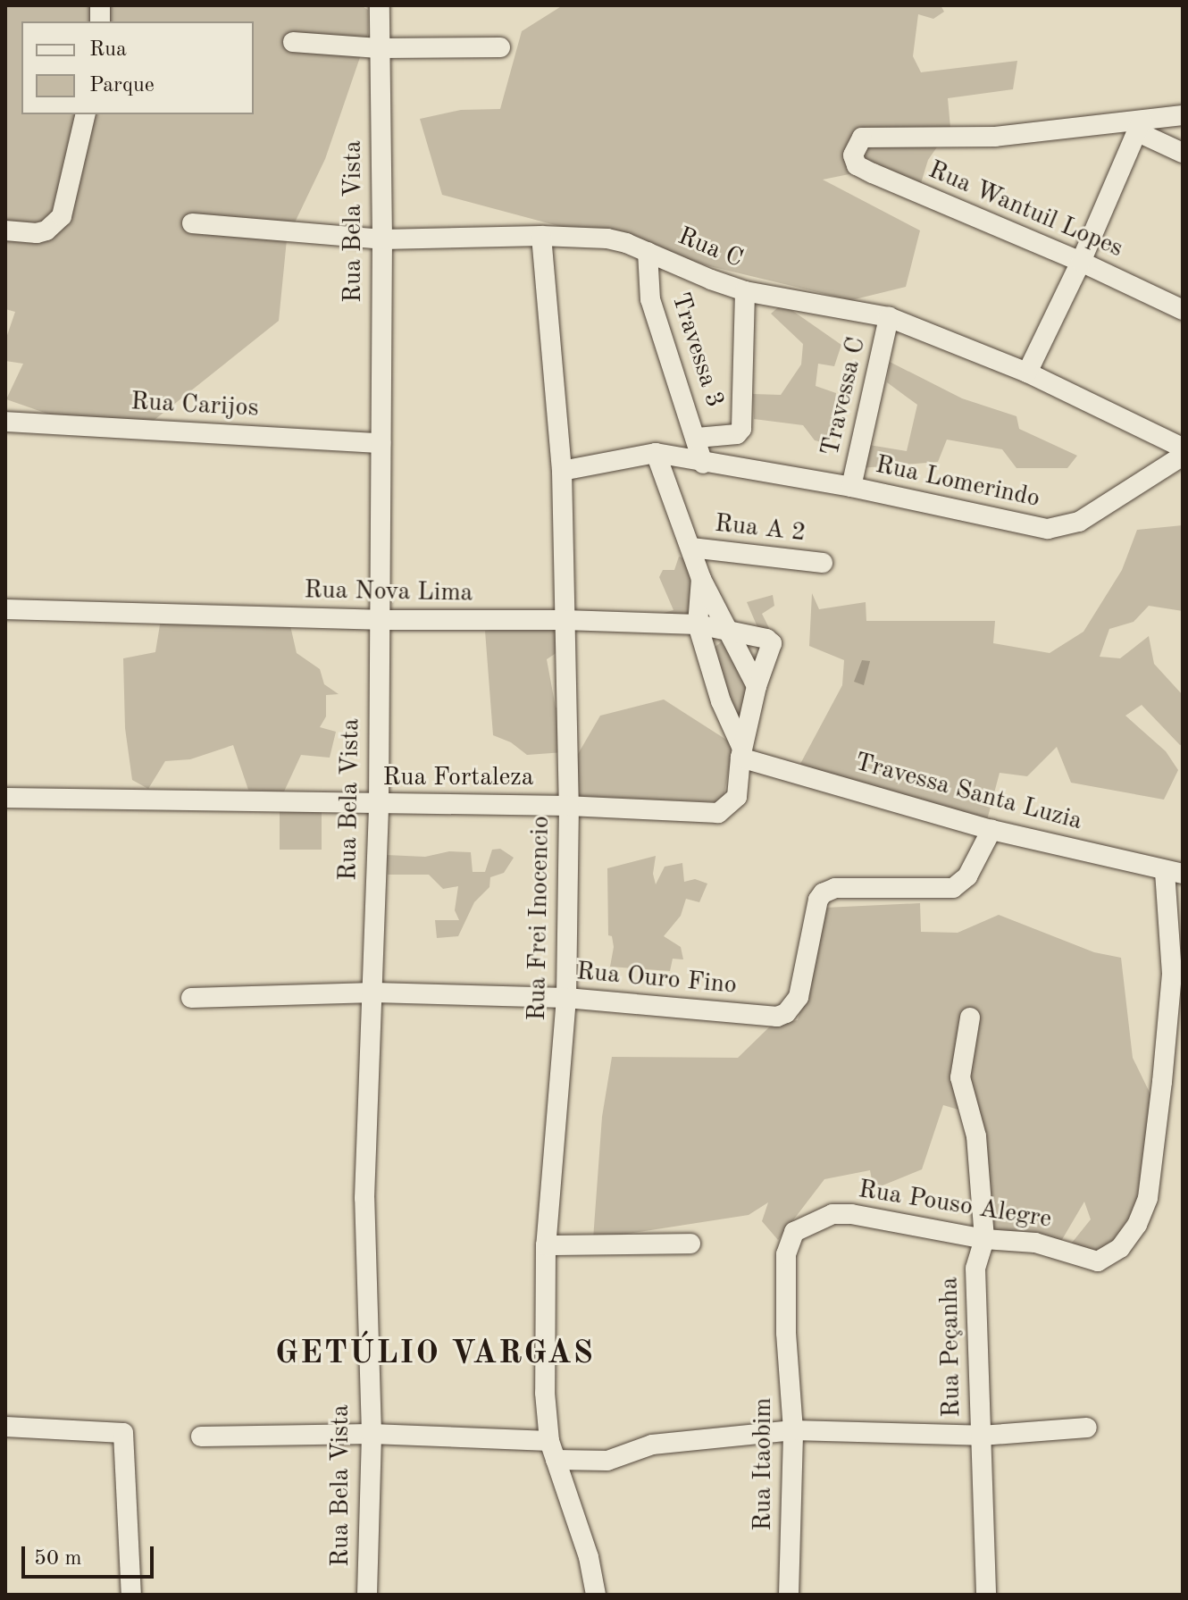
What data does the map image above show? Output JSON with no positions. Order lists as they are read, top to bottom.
{
  "streets": {
    "street": [
      "Rua Wantuil Lopes",
      "Rua Bela Vista",
      "Rua C",
      "Travessa 3",
      "Travessa C",
      "Rua Carijos",
      "Rua Lomerindo",
      "Rua A 2",
      "Rua Nova Lima",
      "Rua Fortaleza",
      "Travessa Santa Luzia",
      "Rua Frei Inocencio",
      "Rua Ouro Fino",
      "Rua Pouso Alegre",
      "Rua Peçanha",
      "Rua Itaobim"
    ]
  },
  "crossings": [
    ["Rua Bela Vista", "Rua C"],
    ["Rua Bela Vista", "Rua Carijos"],
    ["Rua Bela Vista", "Rua Nova Lima"],
    ["Rua Bela Vista", "Rua Fortaleza"],
    ["Rua Bela Vista", "Rua Ouro Fino"],
    ["Rua C", "Travessa 3"],
    ["Rua C", "Travessa C"],
    ["Rua C", "Rua Frei Inocencio"],
    ["Travessa 3", "Rua Lomerindo"],
    ["Travessa C", "Rua Lomerindo"],
    ["Rua Nova Lima", "Rua Fortaleza"],
    ["Rua Nova Lima", "Rua Frei Inocencio"],
    ["Rua Fortaleza", "Travessa Santa Luzia"],
    ["Rua Fortaleza", "Rua Frei Inocencio"],
    ["Travessa Santa Luzia", "Rua Ouro Fino"],
    ["Travessa Santa Luzia", "Rua Pouso Alegre"],
    ["Rua Frei Inocencio", "Rua Ouro Fino"],
    ["Rua Pouso Alegre", "Rua Peçanha"],
    ["Rua Pouso Alegre", "Rua Itaobim"]
  ],
  "districts": ["GETÚLIO VARGAS"],
  "legend": ["Rua", "Parque"],
  "scale_bar": "50 m"
}
